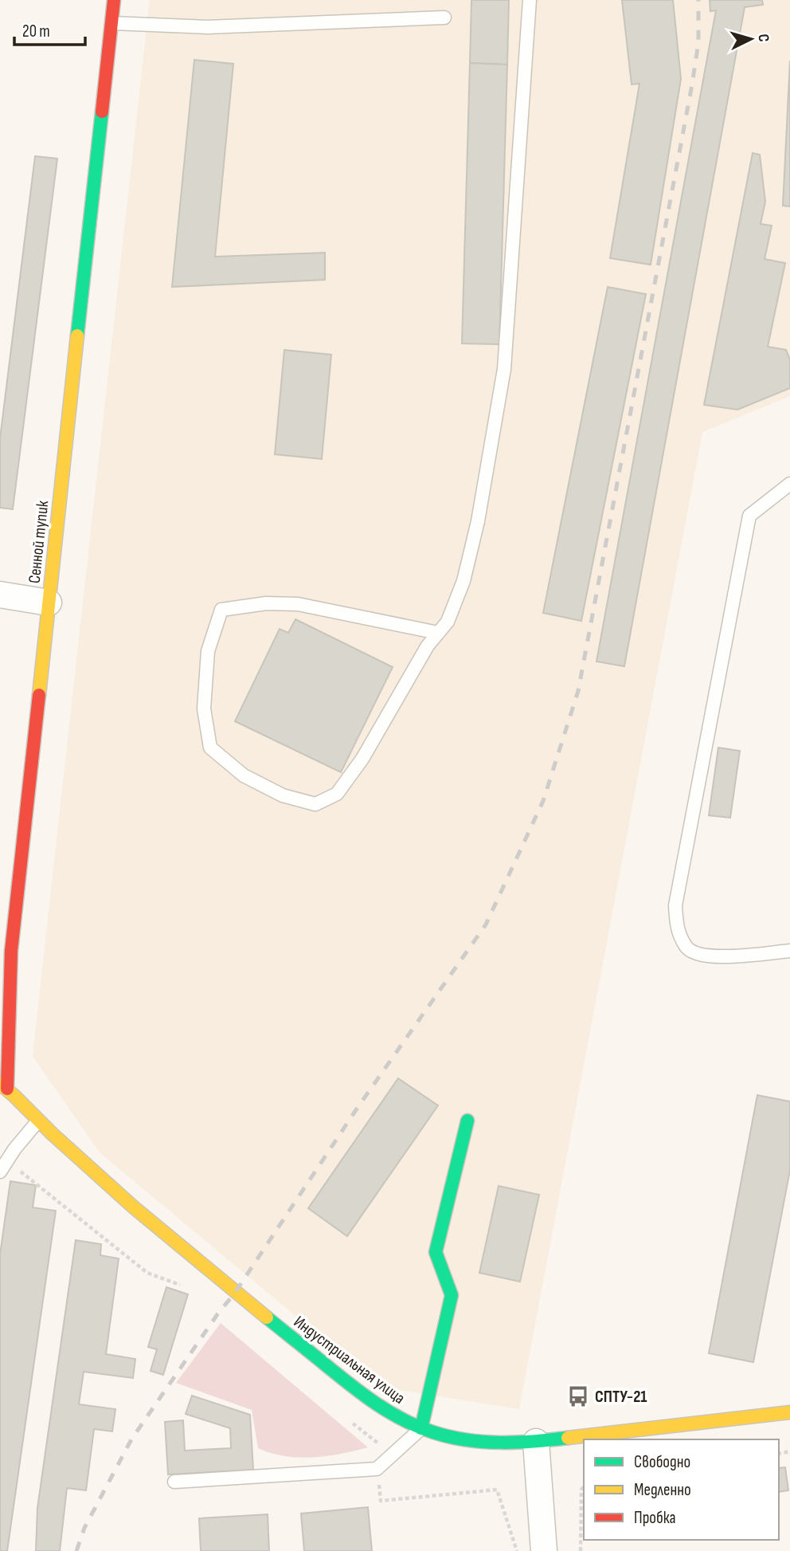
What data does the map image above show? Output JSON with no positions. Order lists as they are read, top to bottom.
{
  "streets": {
    "main road": ["Сенной тупик", "Индустриальная улица"]
  },
  "crossings": [
    ["Сенной тупик", "Индустриальная улица"]
  ],
  "places": {
    "bus stop": ["СПТУ-21"]
  },
  "legend": ["Свободно", "Медленно", "Пробка"],
  "scale_bar": "20 m",
  "north": "right"
}
